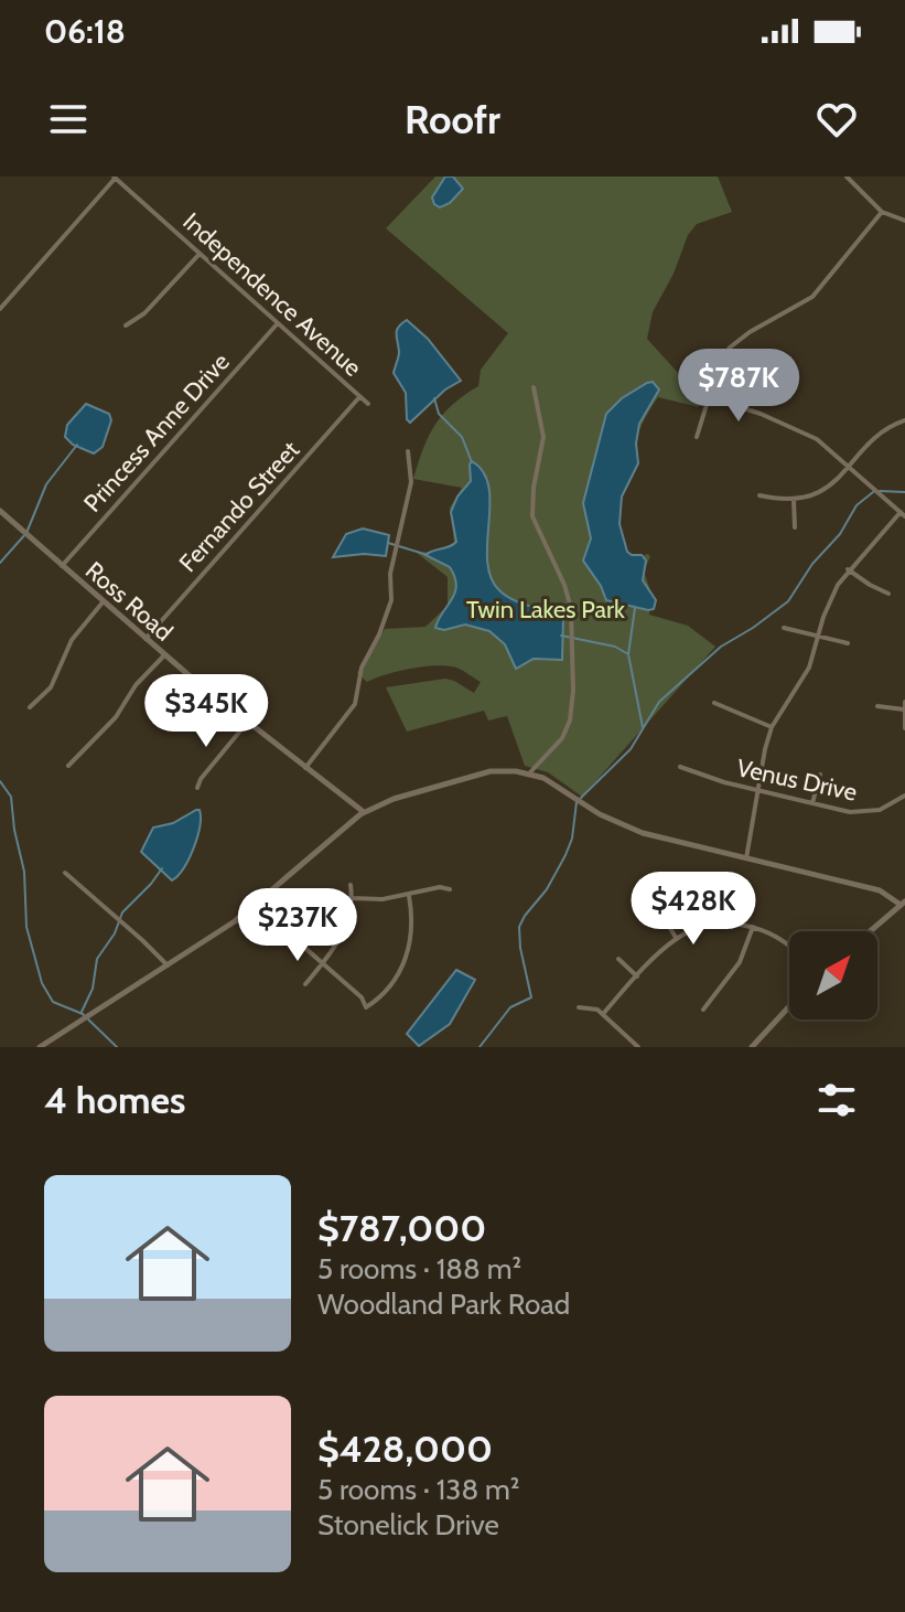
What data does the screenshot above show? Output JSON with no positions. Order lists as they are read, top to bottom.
{
  "streets": {
    "street": [
      "Independence Avenue",
      "Princess Anne Drive",
      "Fernando Street",
      "Ross Road",
      "Venus Drive"
    ]
  },
  "crossings": [
    ["Independence Avenue", "Princess Anne Drive"],
    ["Independence Avenue", "Fernando Street"],
    ["Princess Anne Drive", "Ross Road"],
    ["Fernando Street", "Ross Road"]
  ],
  "parks": ["Twin Lakes Park"],
  "north": "top right",
  "page": {
    "status": "06:18",
    "header": "Roofr",
    "price": [
      "$787K",
      "$345K",
      "$428K",
      "$237K"
    ],
    "heading": "4 homes",
    "list": [
      {
        "name": "$787,000",
        "note": "5 rooms · 188 m² · Woodland Park Road"
      },
      {
        "name": "$428,000",
        "note": "5 rooms · 138 m² · Stonelick Drive"
      }
    ]
  }
}
